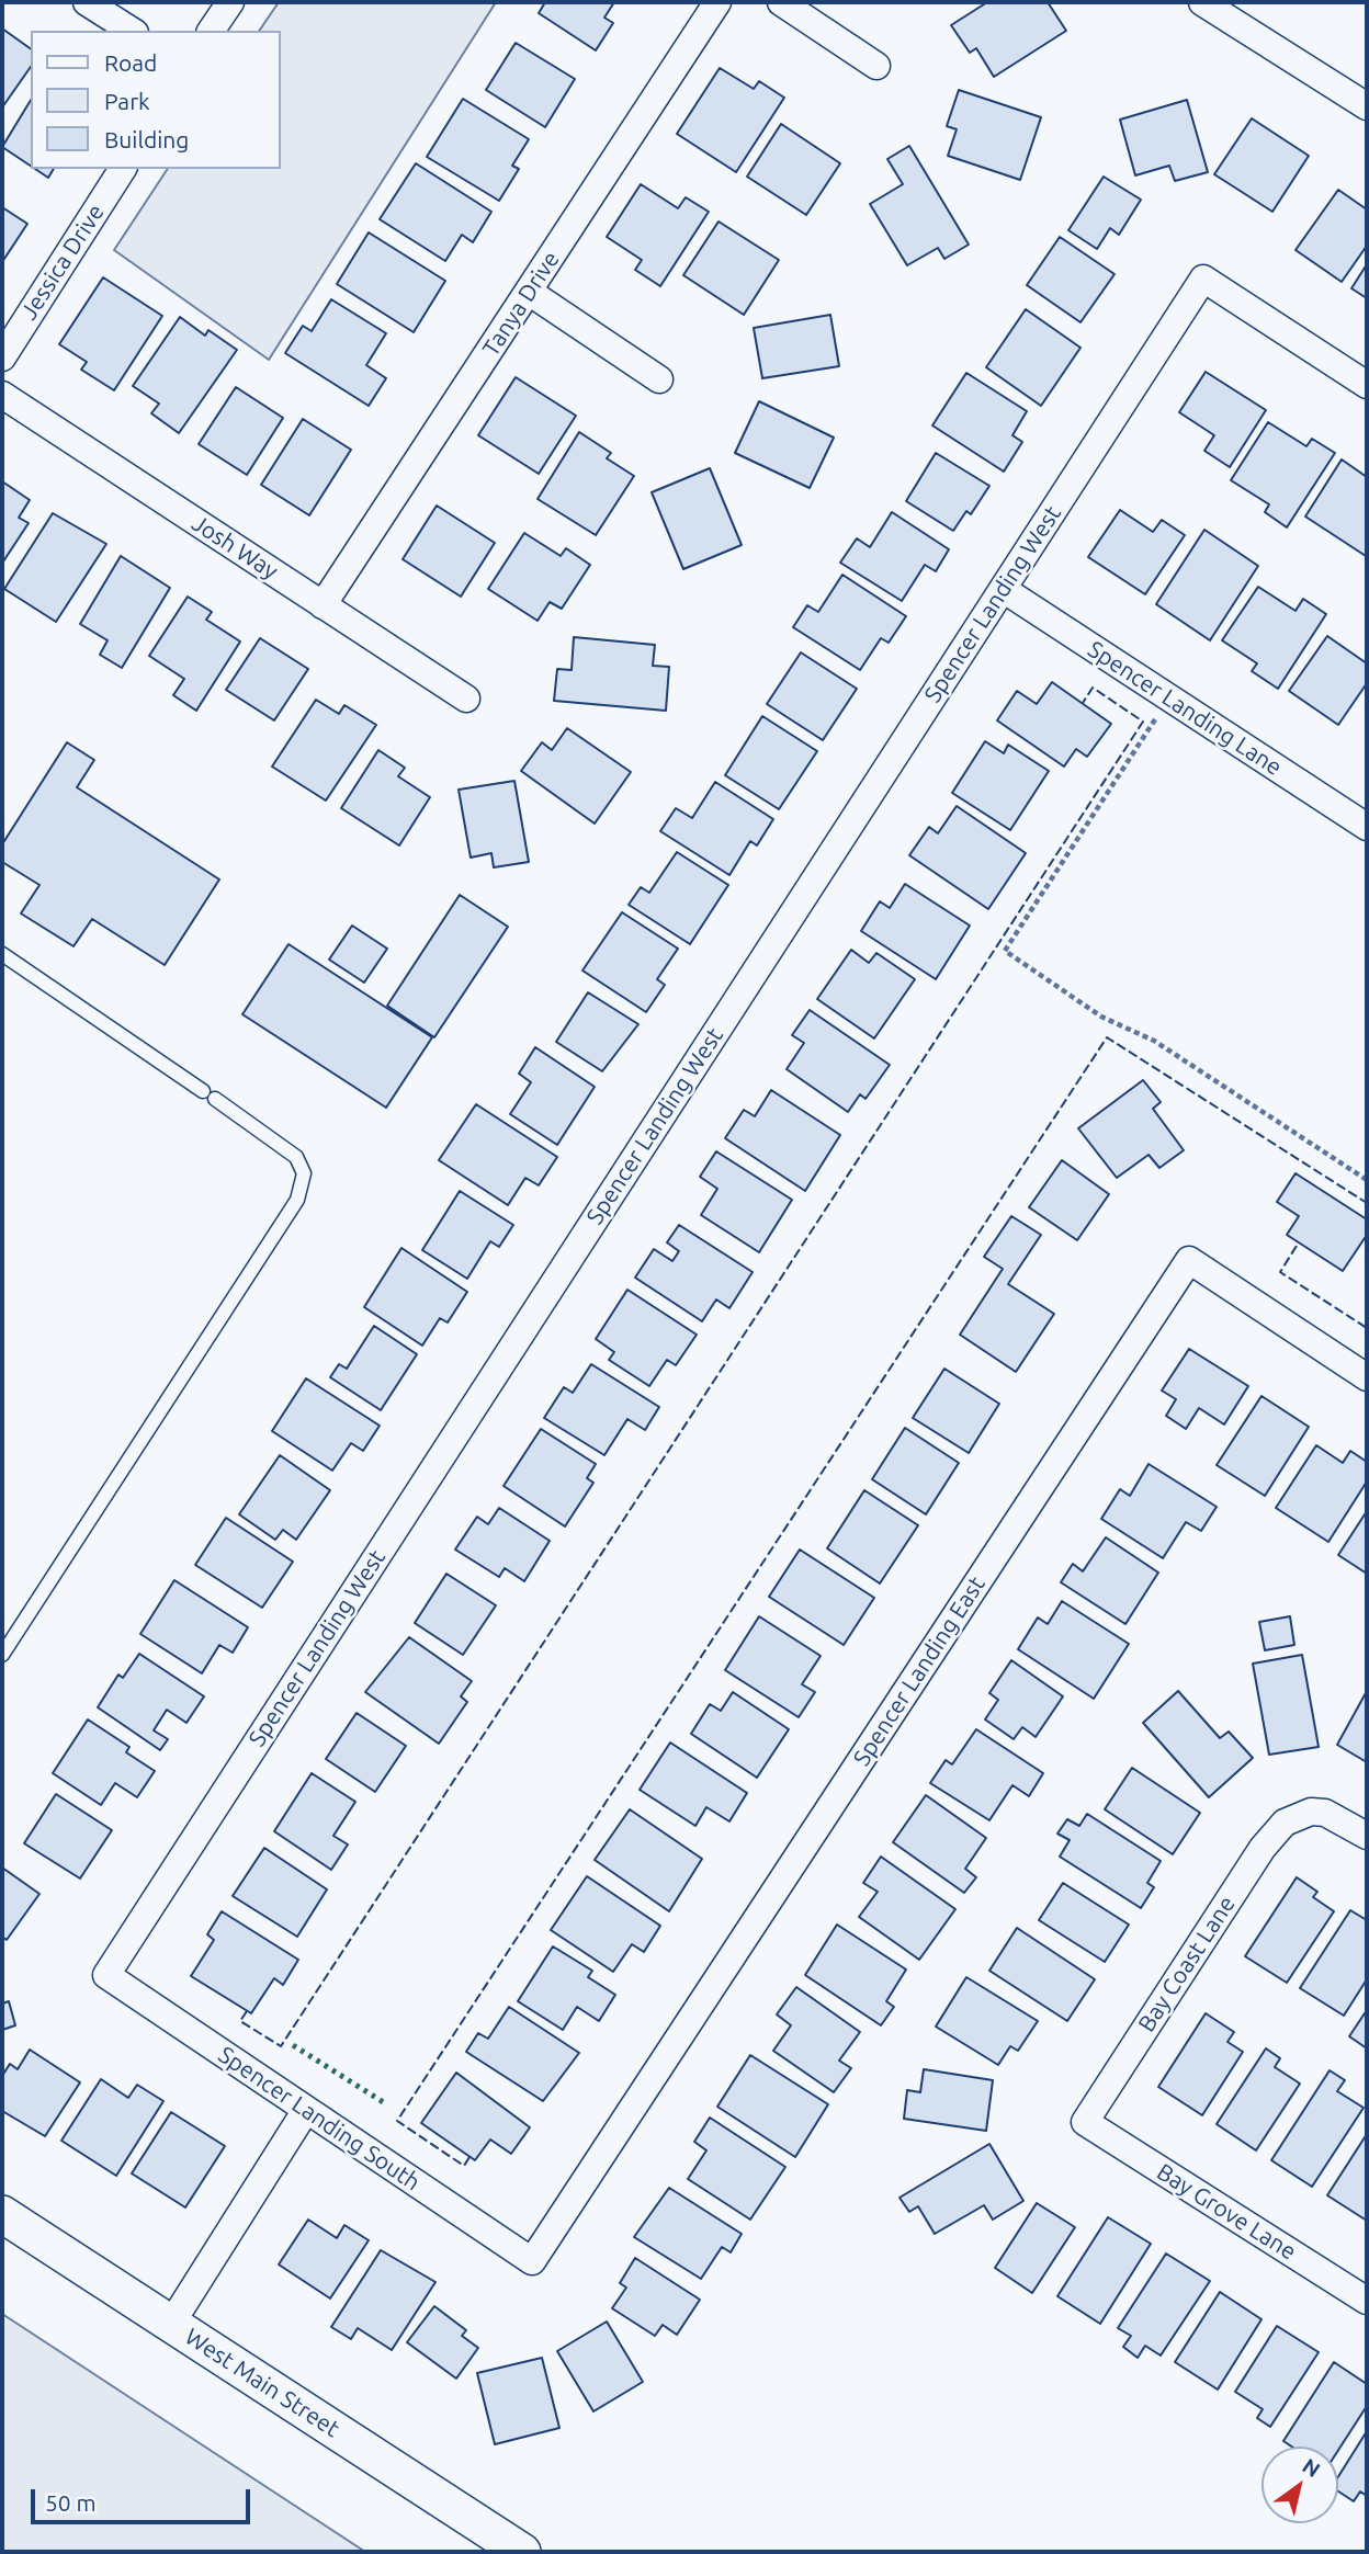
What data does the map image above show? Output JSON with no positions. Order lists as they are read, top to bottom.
{
  "streets": {
    "main road": ["West Main Street"],
    "street": [
      "Jessica Drive",
      "Tanya Drive",
      "Josh Way",
      "Spencer Landing West",
      "Spencer Landing Lane",
      "Spencer Landing East",
      "Bay Coast Lane",
      "Spencer Landing South",
      "Bay Grove Lane"
    ]
  },
  "crossings": [
    ["Tanya Drive", "Josh Way"],
    ["Spencer Landing West", "Spencer Landing Lane"],
    ["Spencer Landing West", "Spencer Landing South"],
    ["Spencer Landing East", "Spencer Landing South"],
    ["Bay Coast Lane", "Bay Grove Lane"]
  ],
  "legend": ["Road", "Park", "Building"],
  "scale_bar": "50 m",
  "north": "top right"
}
